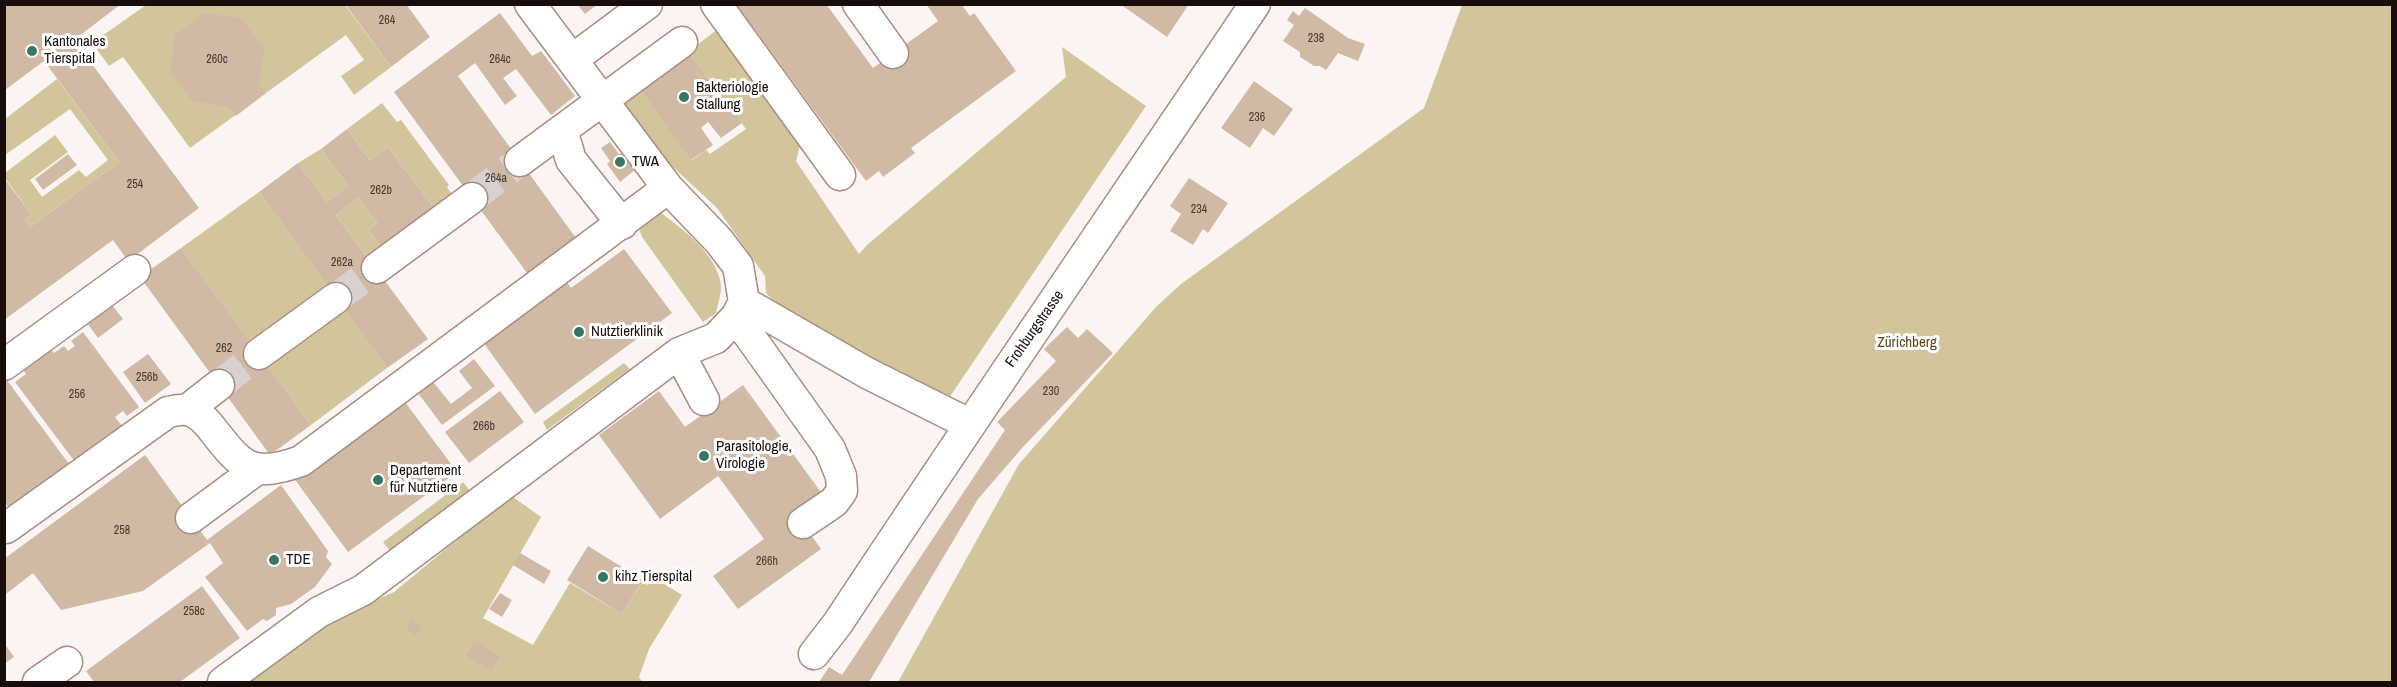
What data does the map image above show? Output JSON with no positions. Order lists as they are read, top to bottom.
{
  "streets": {
    "street": ["Frohburgstrasse"]
  },
  "parks": ["Zürichberg"],
  "places": [
    "Kantonales Tierspital",
    "Bakteriologie Stallung",
    "TWA",
    "Nutztierklinik",
    "Parasitologie, Virologie",
    "Departement für Nutztiere",
    "TDE",
    "kihz Tierspital"
  ],
  "house_numbers": [
    "264",
    "238",
    "260c",
    "264c",
    "236",
    "264a",
    "254",
    "262b",
    "234",
    "262a",
    "262",
    "256b",
    "230",
    "256",
    "266b",
    "258",
    "266h",
    "258c"
  ]
}
